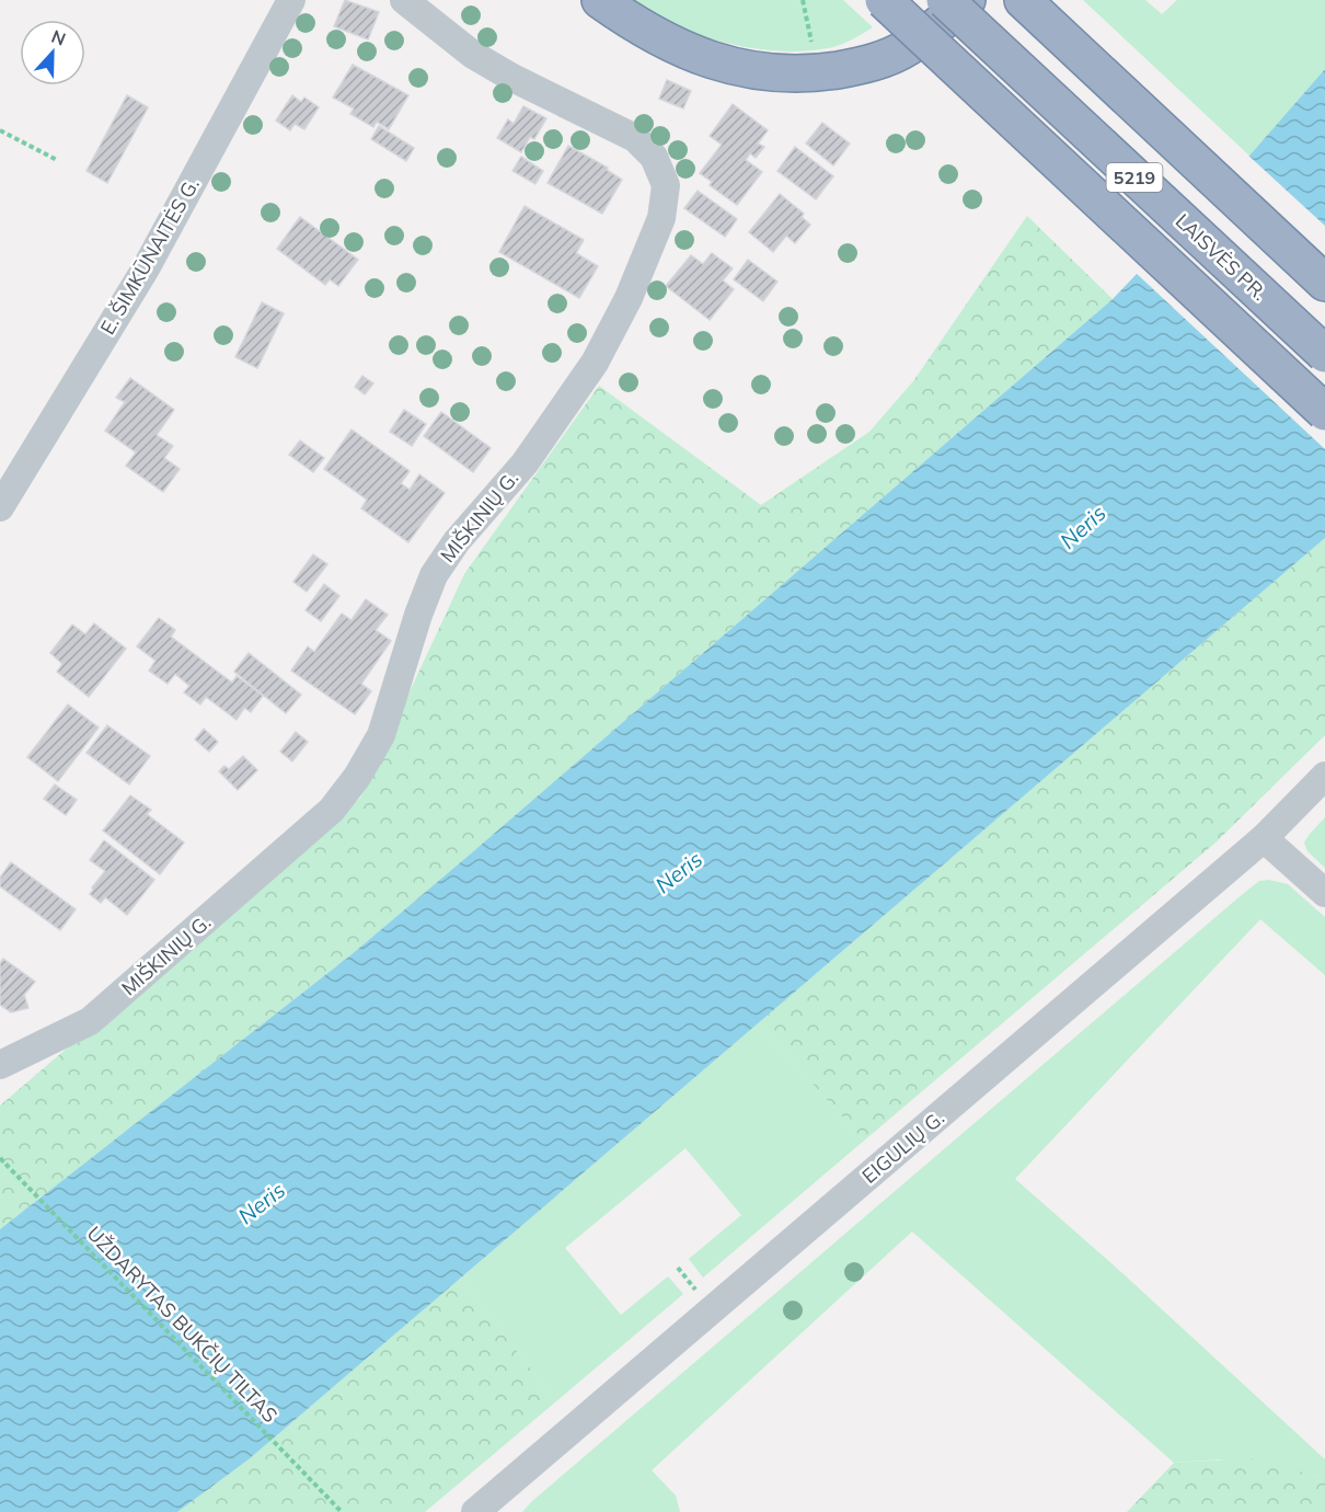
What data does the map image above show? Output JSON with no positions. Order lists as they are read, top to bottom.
{
  "streets": {
    "highway": ["5219", "LAISVĖS PR."],
    "street": ["E. ŠIMKŪNAITĖS G.", "MIŠKINIŲ G.", "EIGULIŲ G."],
    "path": ["UŽDARYTAS BUKČIŲ TILTAS"]
  },
  "water": ["Neris"],
  "north": "top"
}
